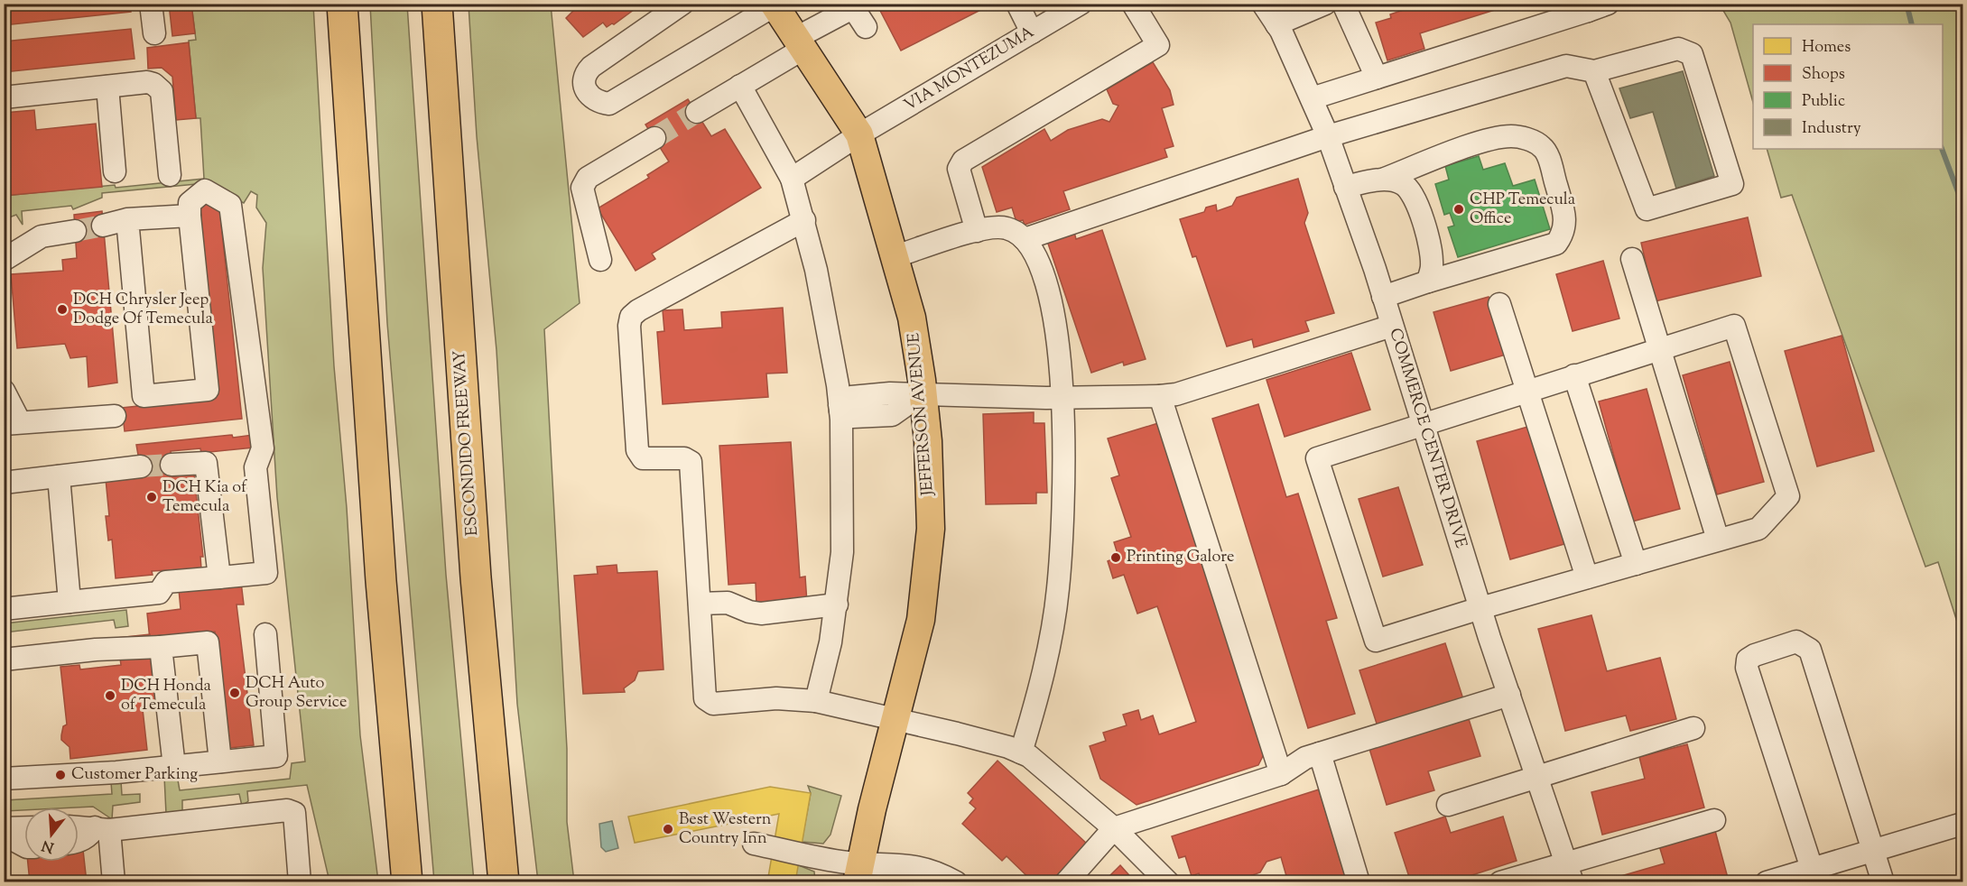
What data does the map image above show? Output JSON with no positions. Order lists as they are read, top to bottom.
{
  "streets": {
    "highway": ["ESCONDIDO FREEWAY"],
    "main road": ["JEFFERSON AVENUE"],
    "street": ["VIA MONTEZUMA", "COMMERCE CENTER DRIVE"]
  },
  "crossings": [
    ["VIA MONTEZUMA", "JEFFERSON AVENUE"]
  ],
  "places": [
    "CHP Temecula Office",
    "DCH Chrysler Jeep Dodge Of Temecula",
    "DCH Kia of Temecula",
    "Printing Galore",
    "DCH Auto Group Service",
    "DCH Honda of Temecula",
    "Customer Parking",
    "Best Western Country Inn"
  ],
  "legend": [
    "Homes",
    "Shops",
    "Public",
    "Industry"
  ],
  "north": "bottom"
}
